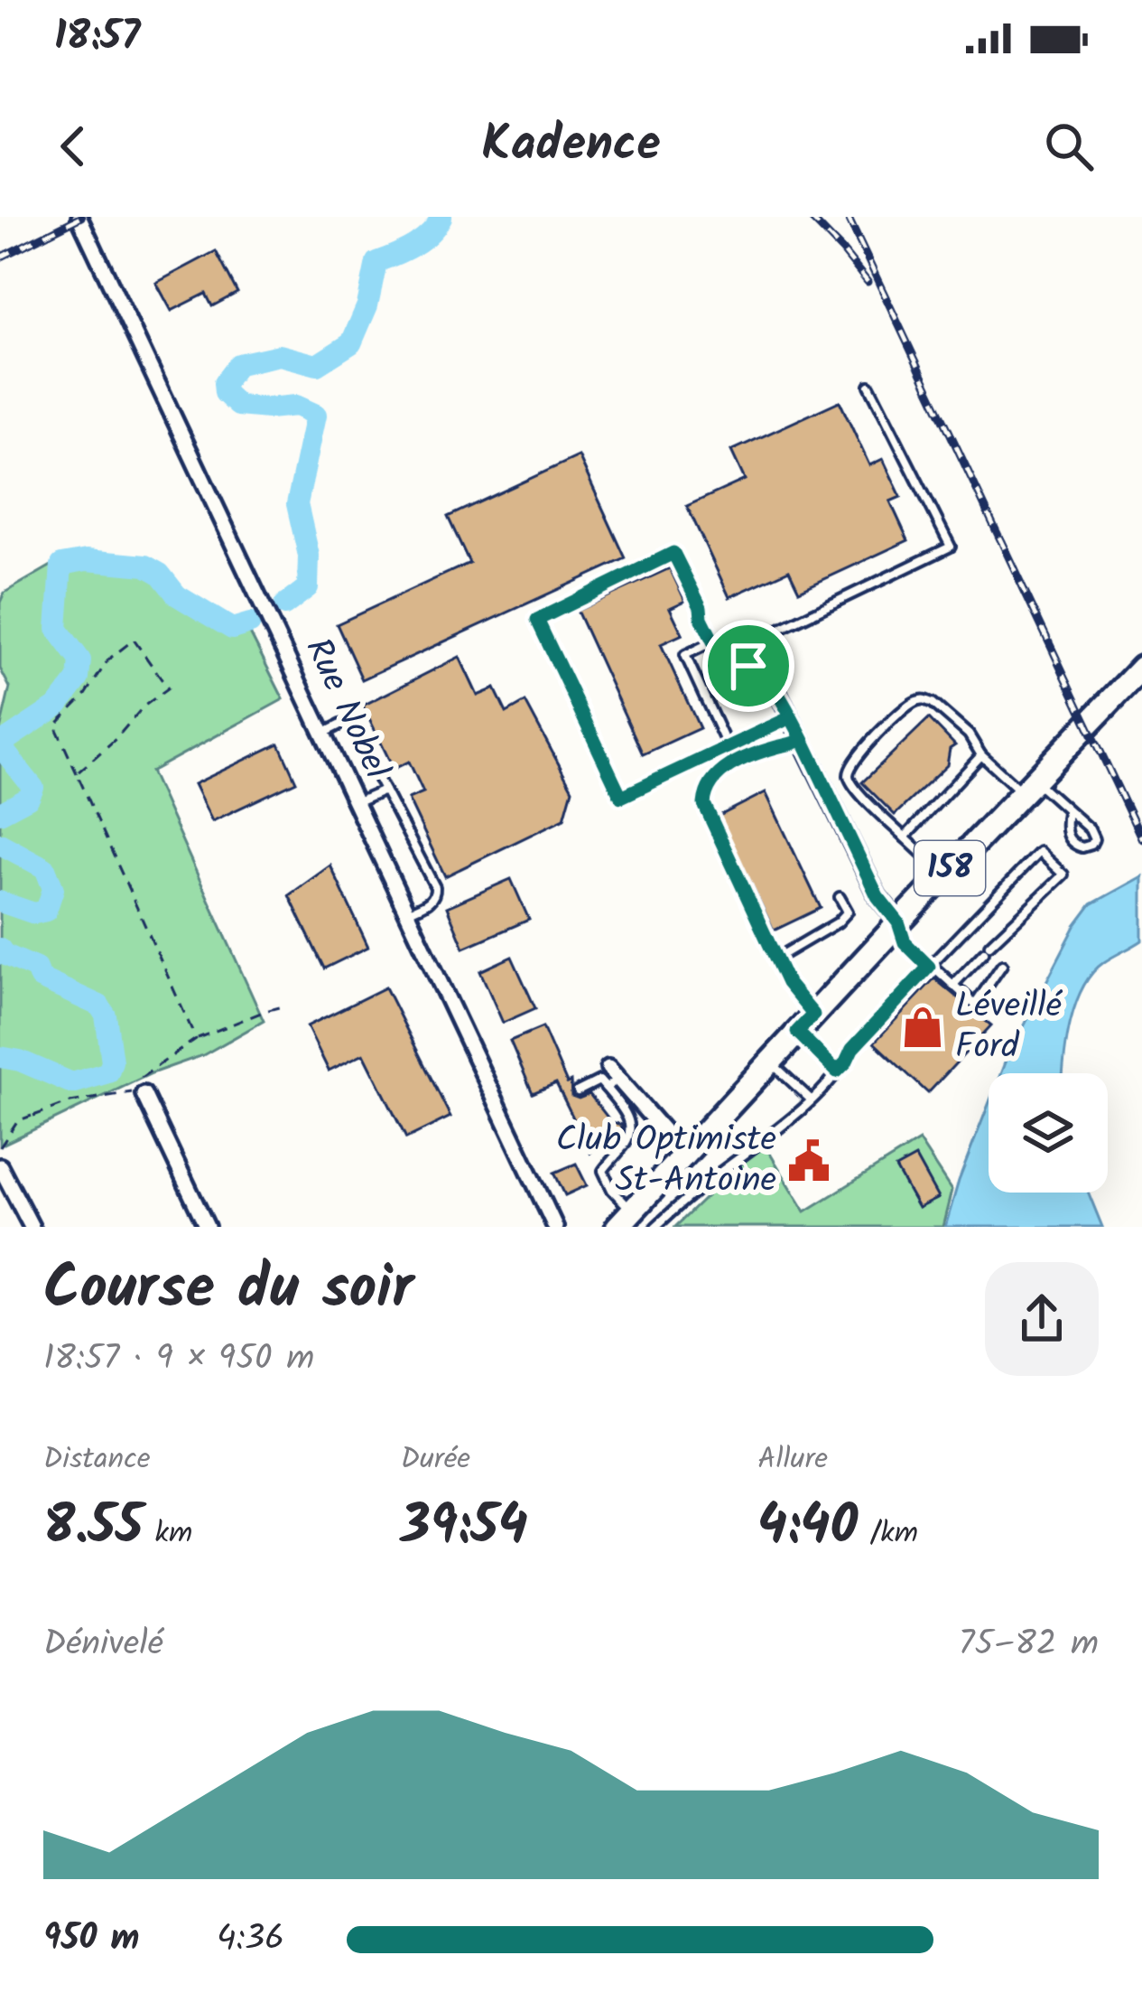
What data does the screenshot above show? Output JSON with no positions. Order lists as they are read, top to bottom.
{
  "streets": {
    "main road": ["158"],
    "street": ["Rue Nobel"]
  },
  "places": {
    "shop": ["Léveillé Ford"],
    "public building": ["Club Optimiste St-Antoine"]
  },
  "page": {
    "status": "18:57",
    "header": "Kadence",
    "heading": ["Course du soir", "18:57 · 9 × 950 m"],
    "stats": [
      ["Distance", "8.55 km"],
      ["Durée", "39:54"],
      ["Allure", "4:40 /km"]
    ],
    "chart": ["Dénivelé", "75–82 m"],
    "list": [
      {
        "name": "950 m",
        "note": "4:36"
      }
    ]
  }
}
